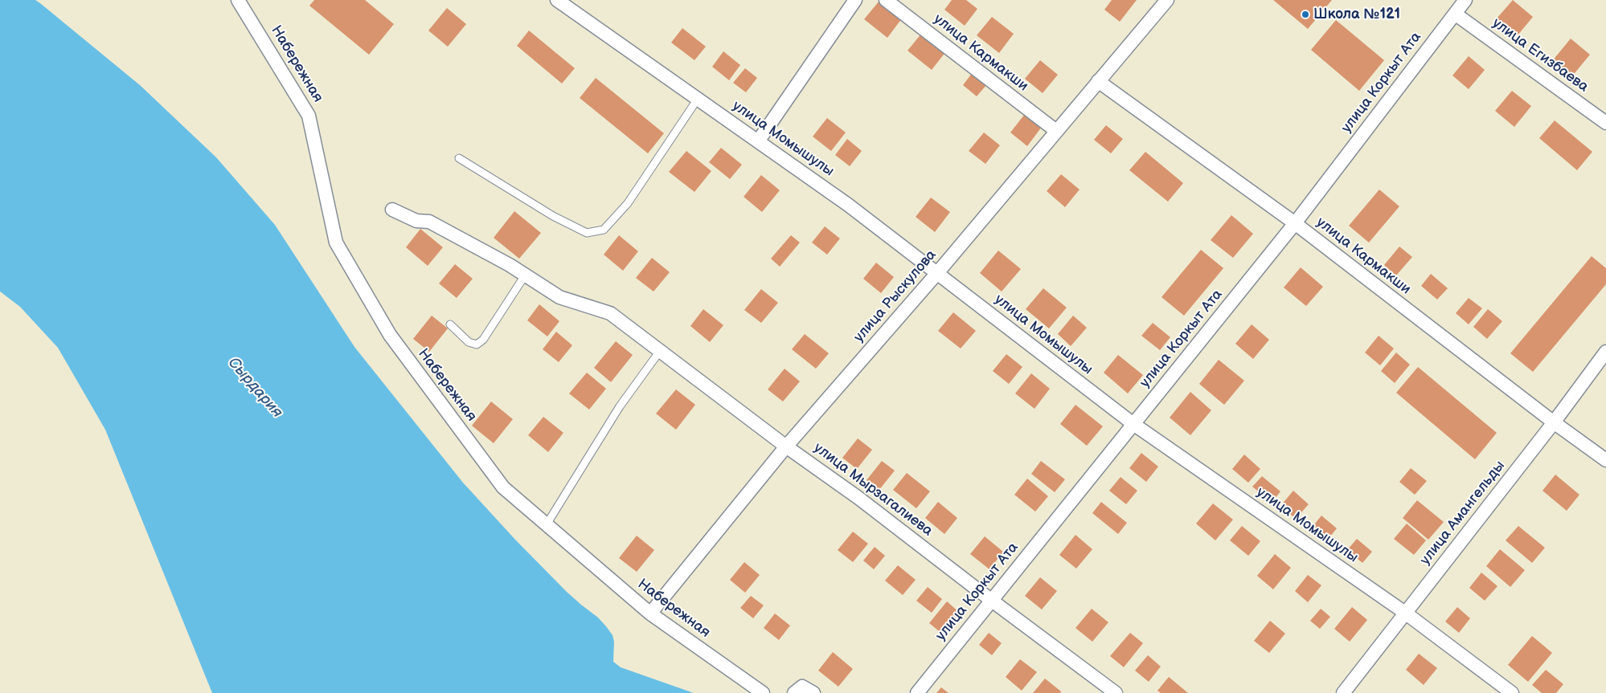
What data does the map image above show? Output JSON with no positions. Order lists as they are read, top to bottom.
{
  "streets": {
    "street": [
      "улица Кармакши",
      "улица Егизбаева",
      "Набережная",
      "улица Коркыт Ата",
      "улица Момышулы",
      "улица Рыскулова",
      "улица Мырзагалиева",
      "улица Амангельды"
    ]
  },
  "crossings": [
    ["улица Кармакши", "улица Коркыт Ата"],
    ["улица Кармакши", "улица Рыскулова"],
    ["улица Кармакши", "улица Амангельды"],
    ["улица Егизбаева", "улица Коркыт Ата"],
    ["Набережная", "улица Рыскулова"],
    ["улица Коркыт Ата", "улица Момышулы"],
    ["улица Коркыт Ата", "улица Мырзагалиева"],
    ["улица Момышулы", "улица Рыскулова"],
    ["улица Момышулы", "улица Амангельды"],
    ["улица Рыскулова", "улица Мырзагалиева"]
  ],
  "water": ["Сырдария"],
  "places": ["Школа №121"]
}
